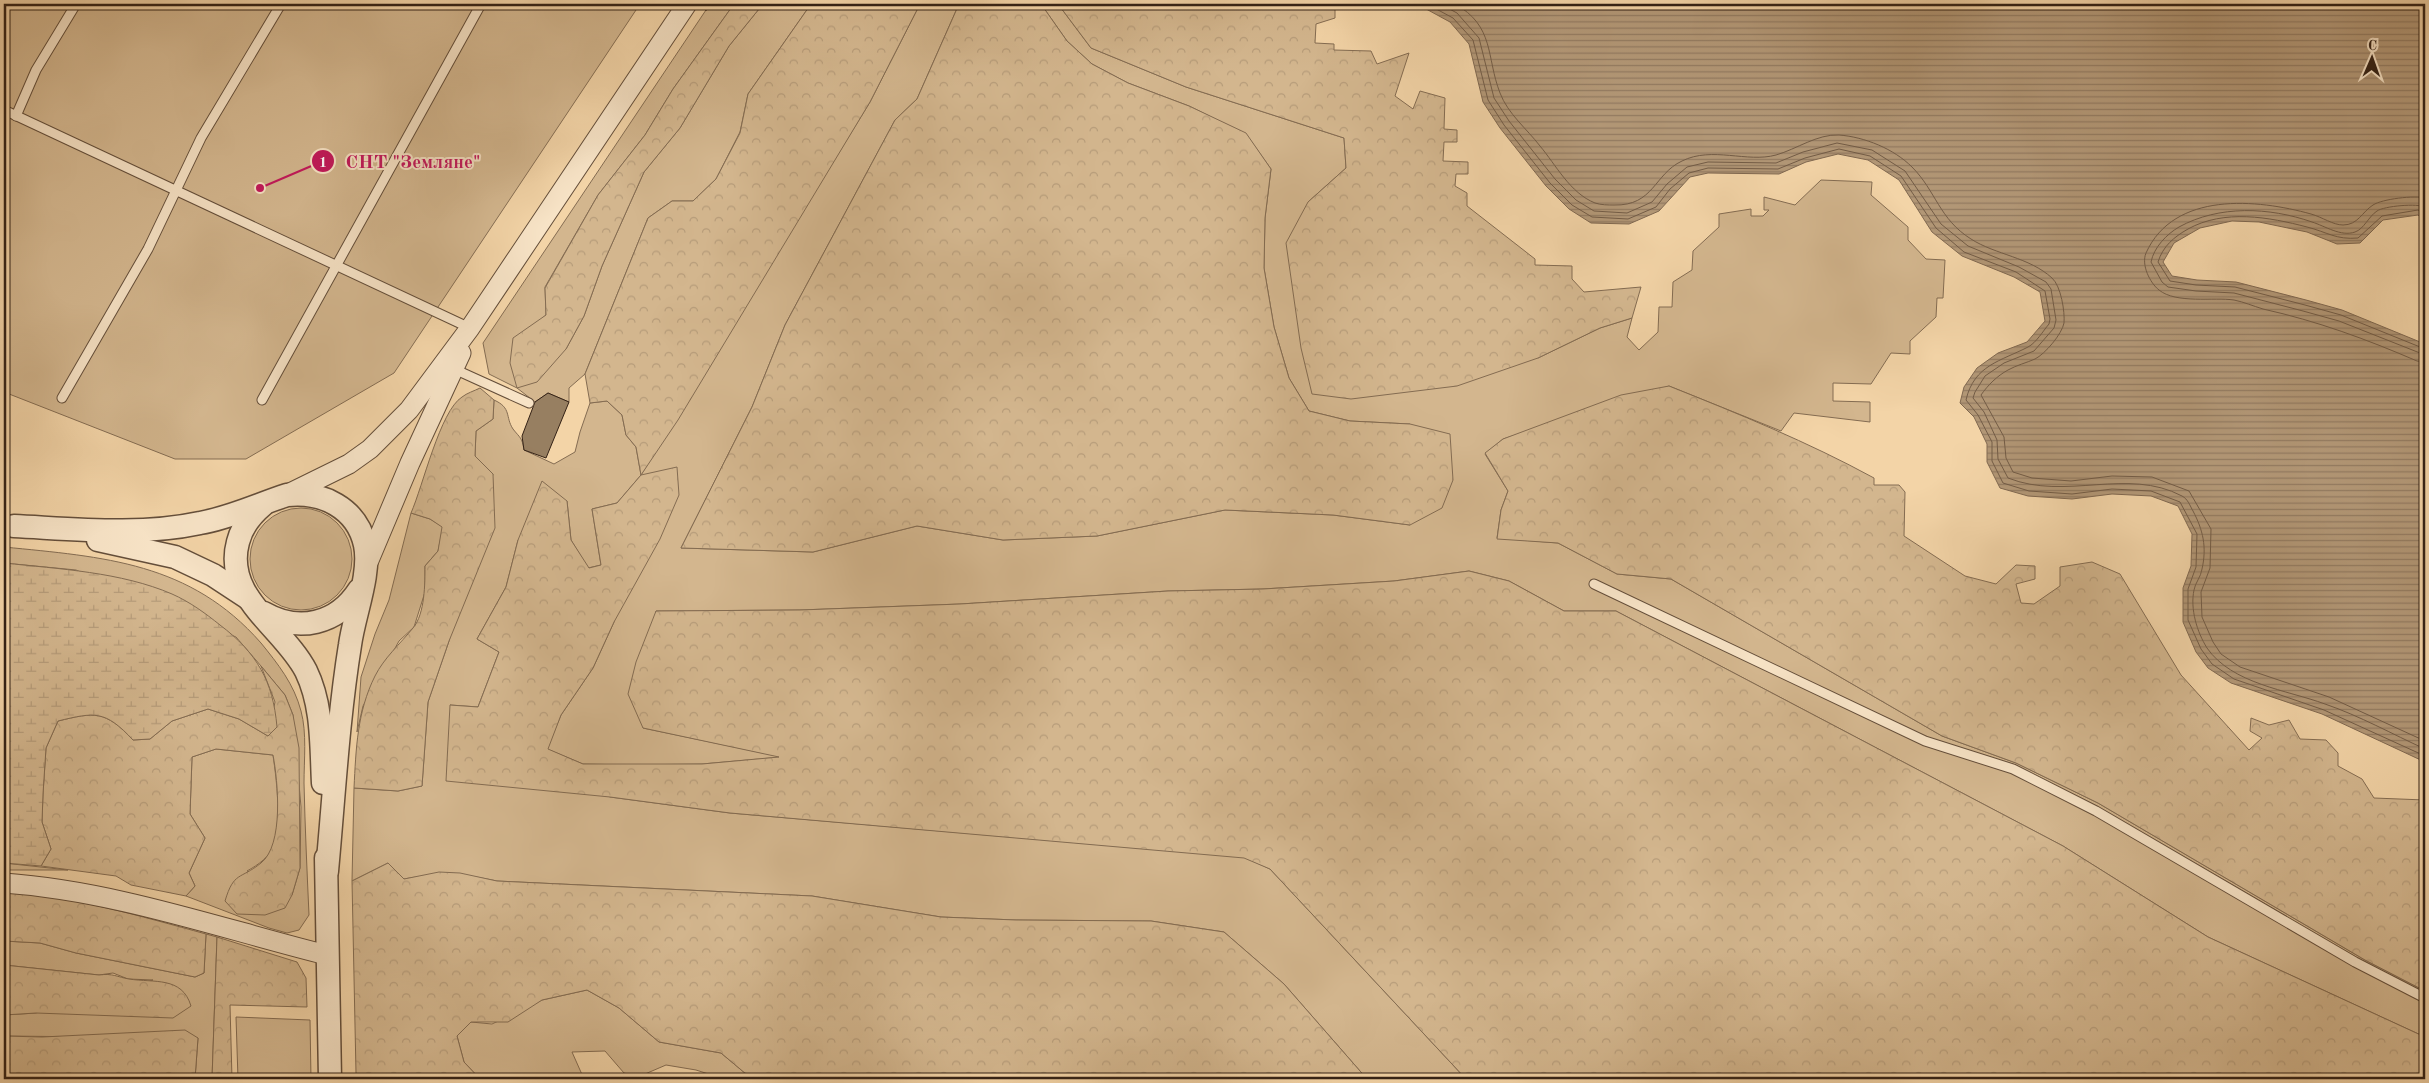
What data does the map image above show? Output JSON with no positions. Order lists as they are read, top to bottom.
{
  "places": ["СНТ \"Земляне\""],
  "north": "top"
}
